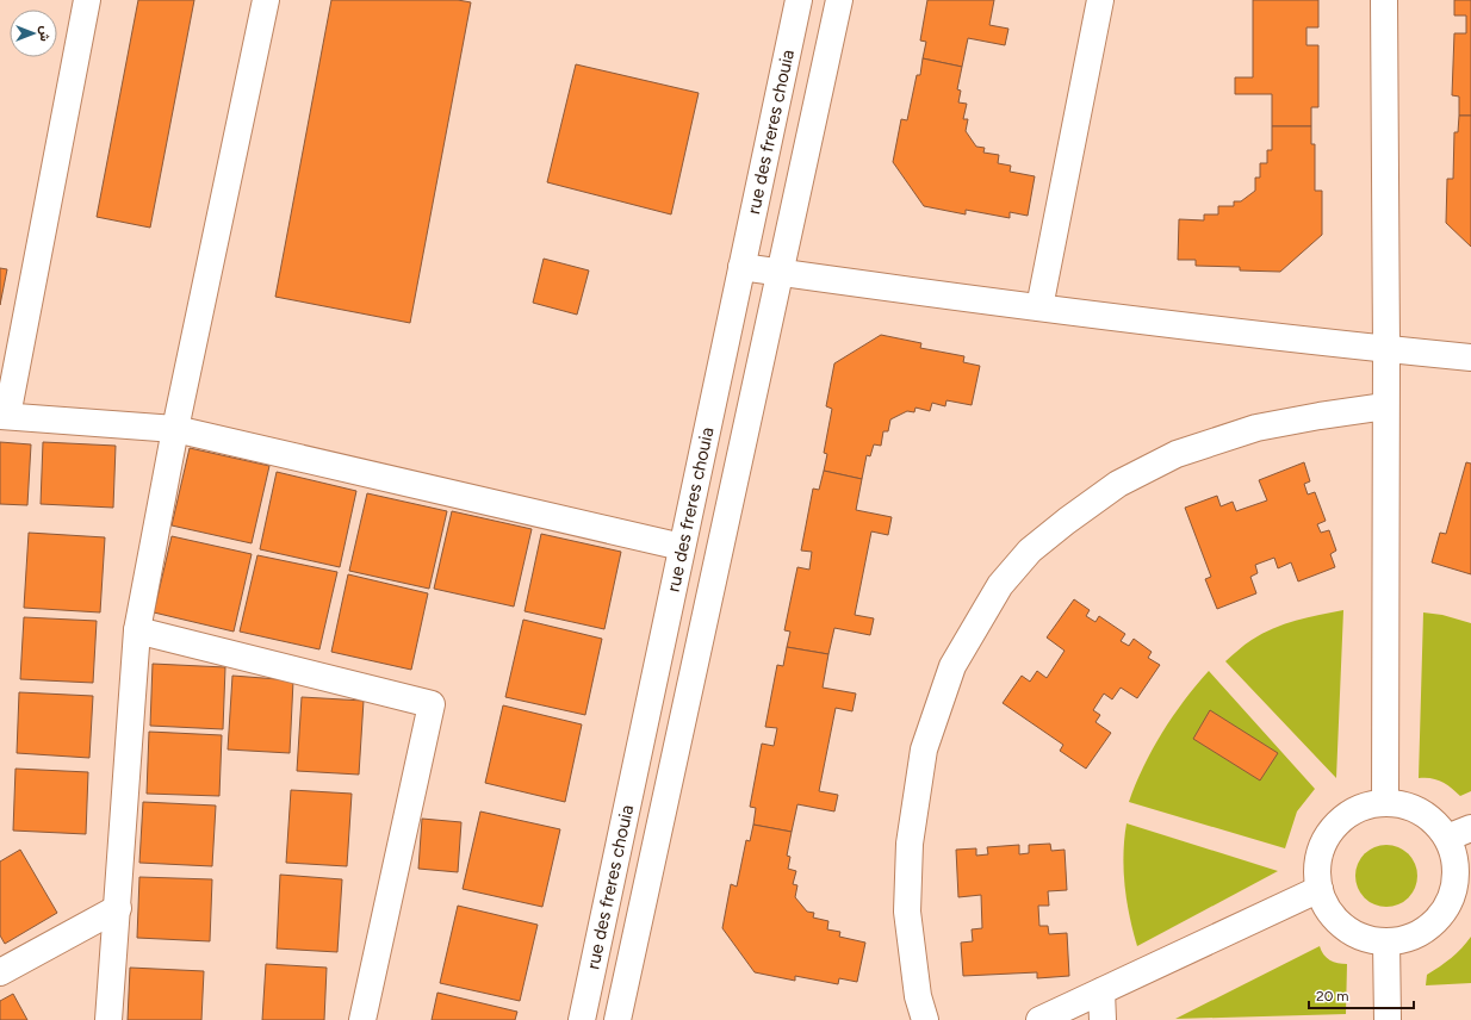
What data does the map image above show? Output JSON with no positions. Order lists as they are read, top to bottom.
{
  "streets": {
    "street": ["rue des freres chouia"]
  },
  "scale_bar": "20 m",
  "north": "right"
}
